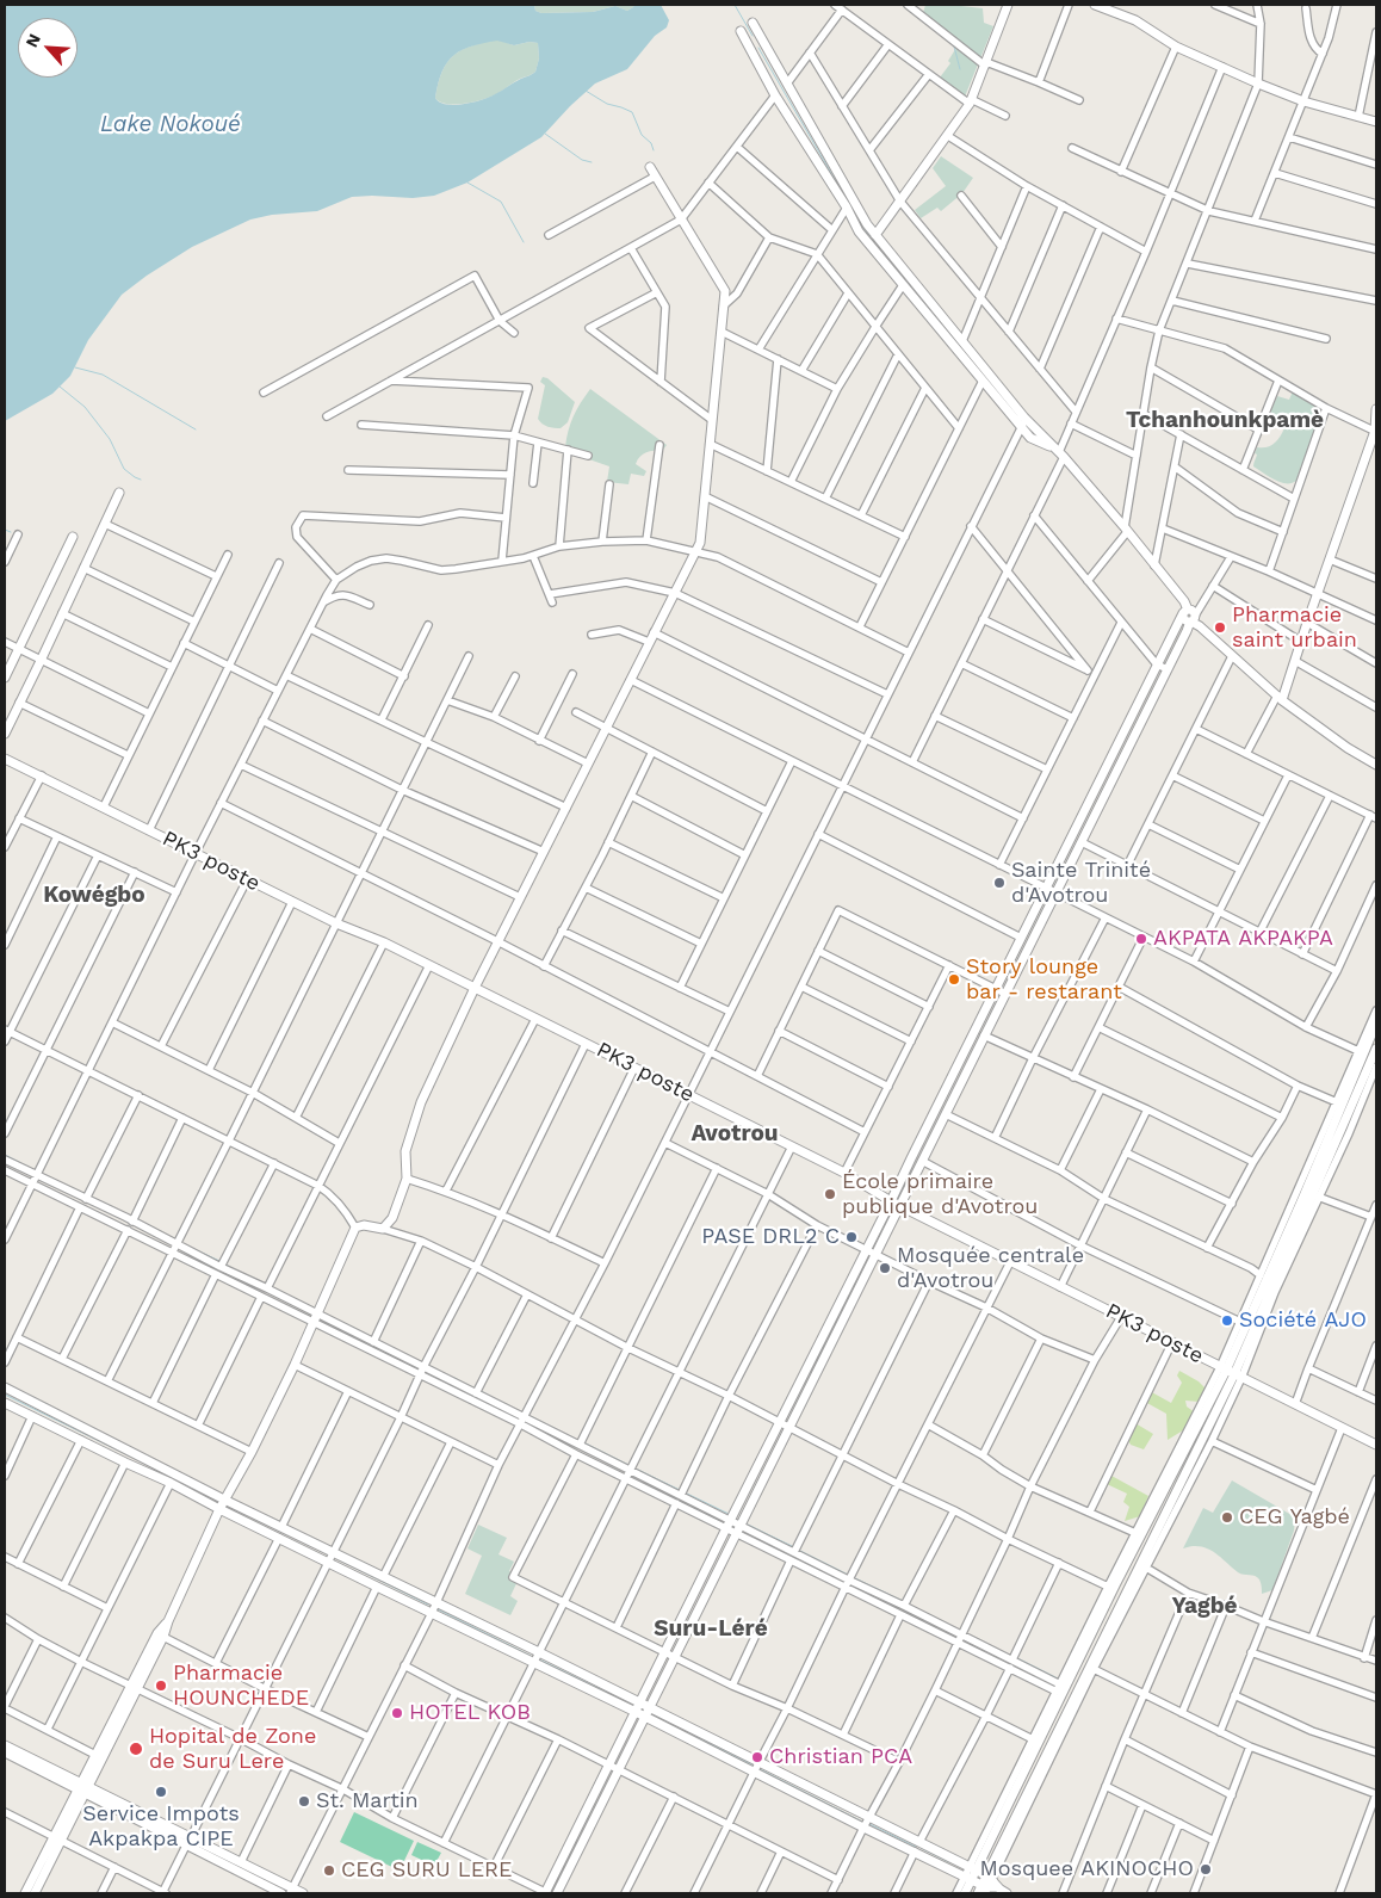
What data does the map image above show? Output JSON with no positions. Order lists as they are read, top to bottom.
{
  "streets": {
    "street": ["PK3 poste"]
  },
  "districts": [
    "Tchanhounkpamè",
    "Kowégbo",
    "Avotrou",
    "Yagbé",
    "Suru-Léré"
  ],
  "water": ["Lake Nokoué"],
  "places": [
    "Pharmacie saint urbain",
    "Sainte Trinité d'Avotrou",
    "AKPATA AKPAKPA",
    "Story lounge bar - restarant",
    "École primaire publique d'Avotrou",
    "PASE DRL2 C",
    "Mosquée centrale d'Avotrou",
    "Société AJO",
    "CEG Yagbé",
    "Pharmacie HOUNCHEDE",
    "HOTEL KOB",
    "Hopital de Zone de Suru Lere",
    "Christian PCA",
    "Service Impots Akpakpa CIPE",
    "St. Martin",
    "Mosquee AKINOCHO",
    "CEG SURU LERE"
  ],
  "north": "top left"
}
